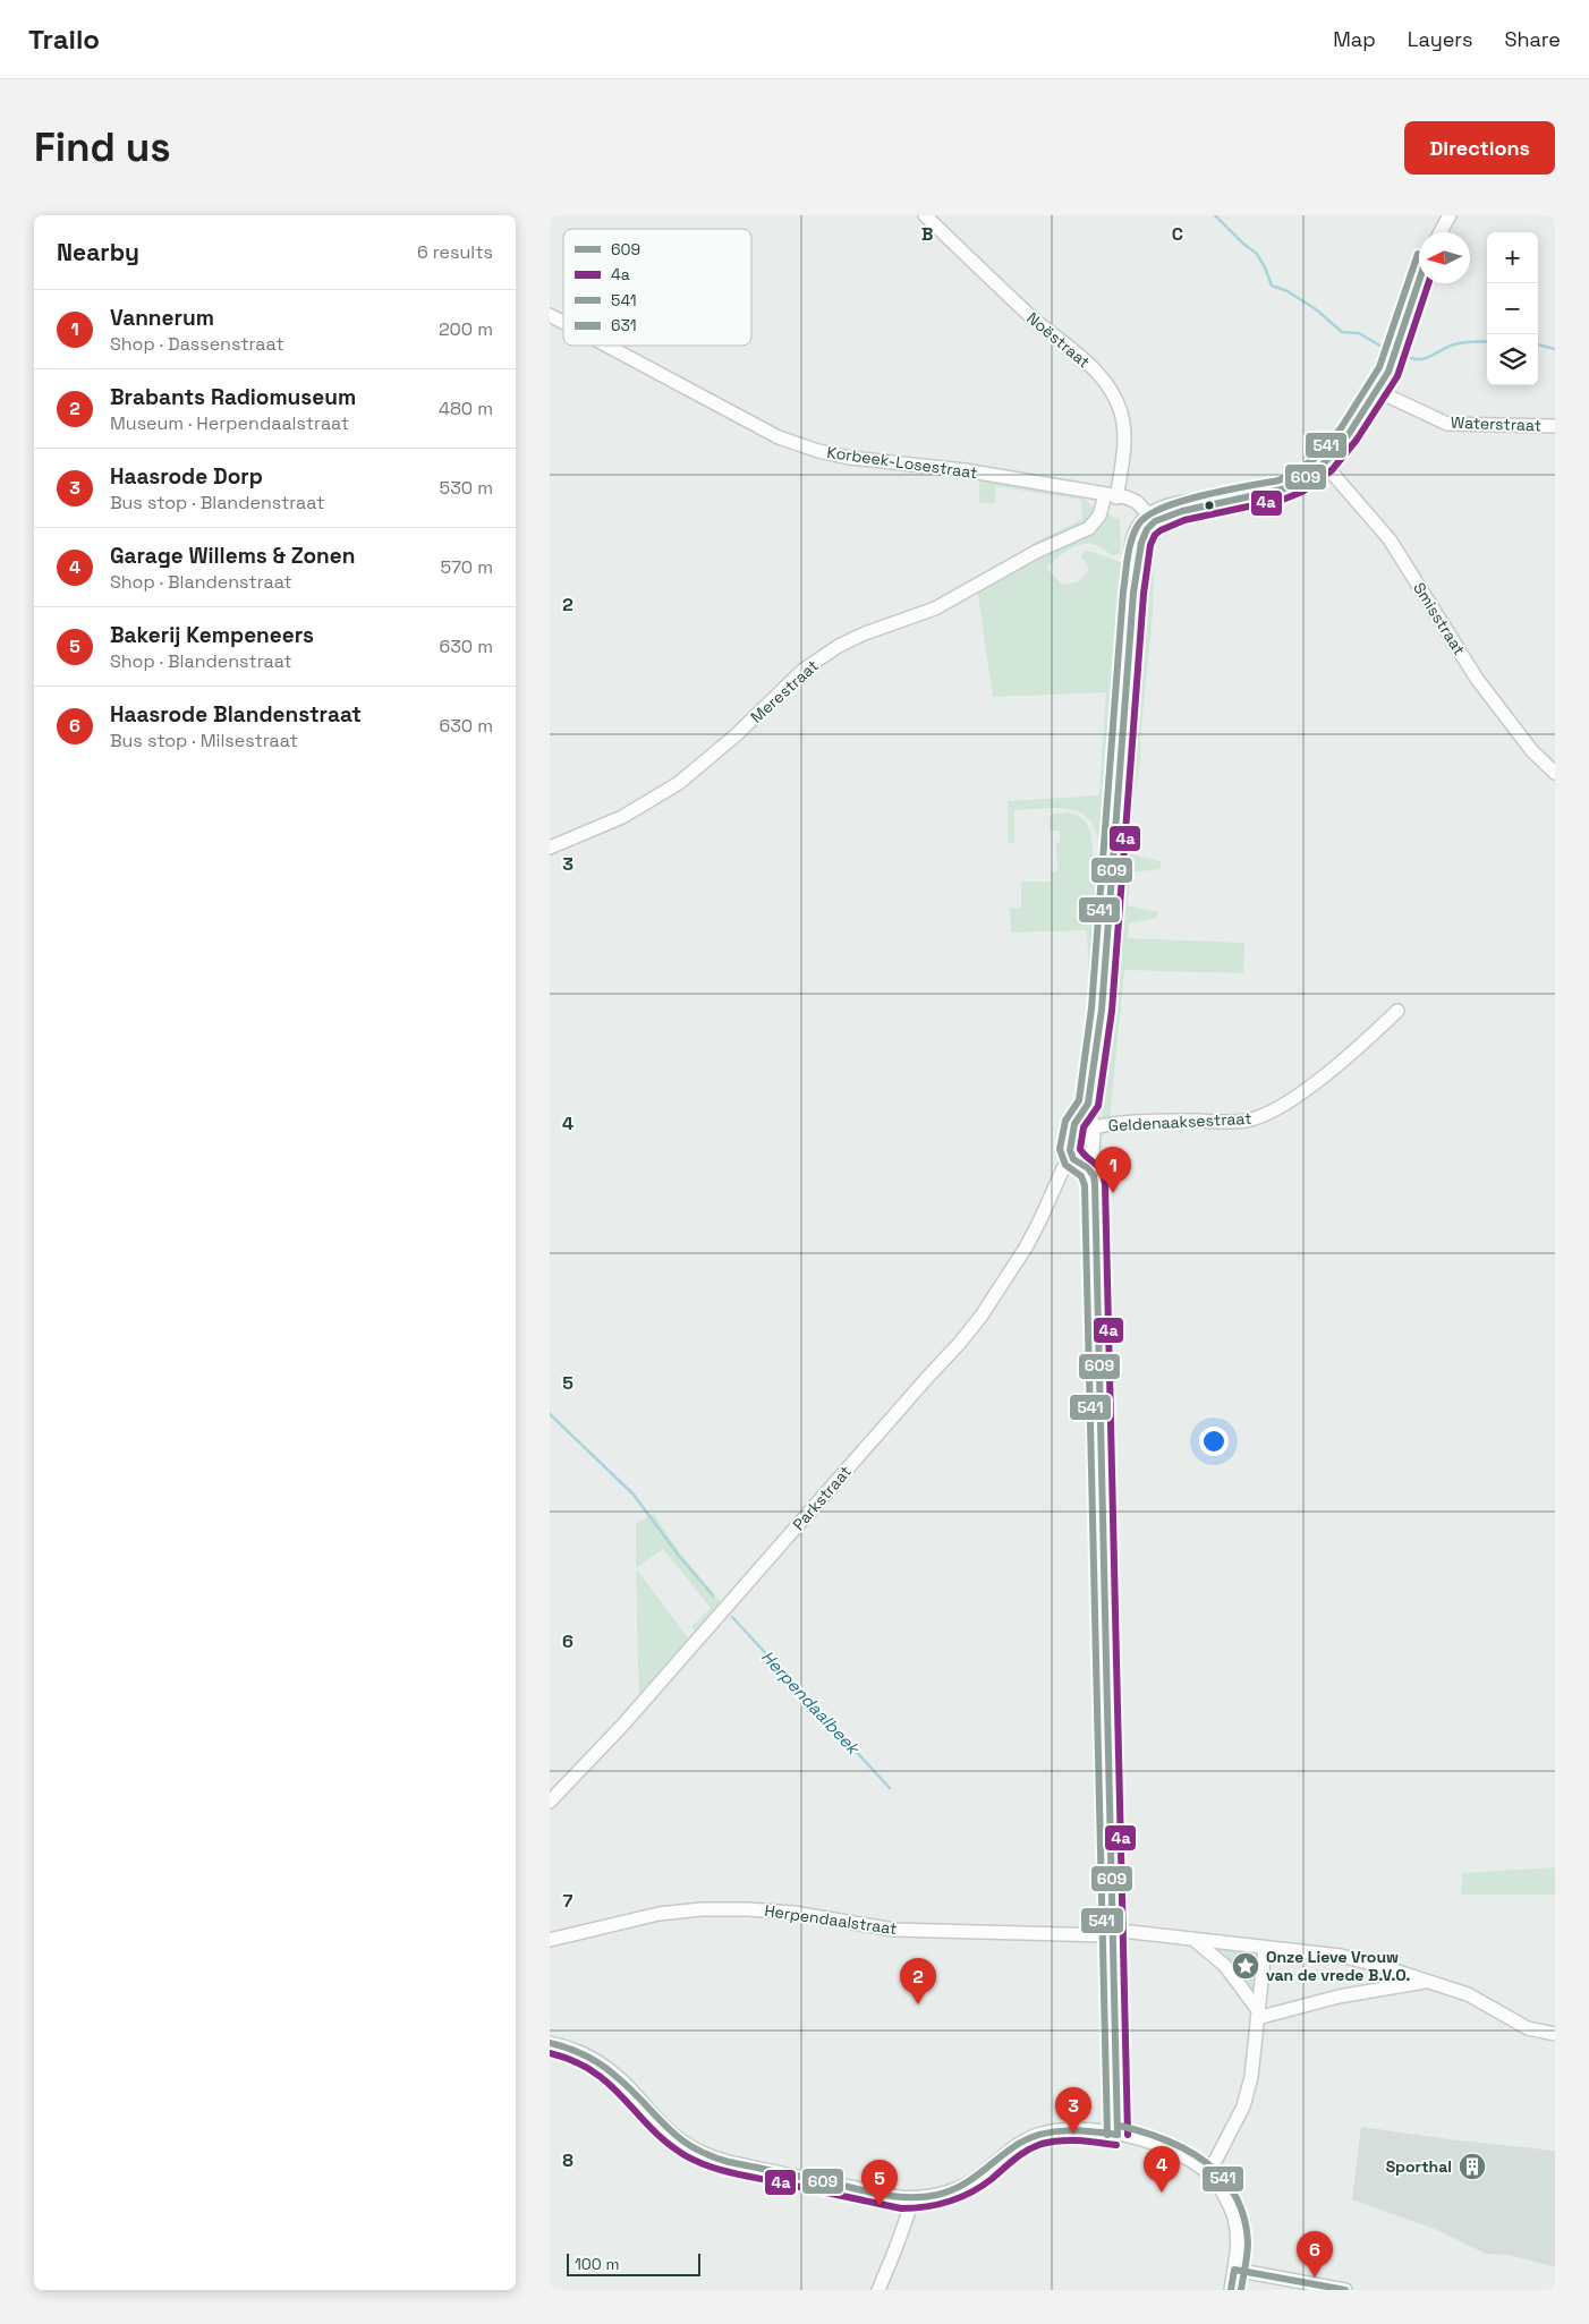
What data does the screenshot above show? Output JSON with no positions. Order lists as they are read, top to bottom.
{
  "streets": {
    "street": [
      "Noëstraat",
      "Waterstraat",
      "Korbeek-Losestraat",
      "Smisstraat",
      "Merestraat",
      "Geldenaaksestraat",
      "Parkstraat",
      "Herpendaalstraat"
    ]
  },
  "crossings": [
    ["Noëstraat", "Korbeek-Losestraat"],
    ["Noëstraat", "Merestraat"],
    ["Korbeek-Losestraat", "Merestraat"]
  ],
  "water": ["Herpendaalbeek"],
  "places": {
    "place": ["Onze Lieve Vrouw van de vrede B.V.O."],
    "building": ["Sporthal"]
  },
  "lines": [
    "transit line 541",
    "transit line 609",
    "transit line 4a",
    "transit line 631"
  ],
  "legend": [
    "609",
    "4a",
    "541",
    "631"
  ],
  "scale_bar": "100 m",
  "north": "left",
  "page": {
    "header": "Trailo",
    "nav": ["Map", "Layers", "Share"],
    "buttons": "Directions",
    "title": "Find us",
    "heading": ["Nearby", "6 results"],
    "map_buttons": ["+", "−"],
    "list": [
      {
        "mark": "1",
        "name": "Vannerum",
        "note": "Shop · Dassenstraat",
        "value": "200 m"
      },
      {
        "mark": "2",
        "name": "Brabants Radiomuseum",
        "note": "Museum · Herpendaalstraat",
        "value": "480 m"
      },
      {
        "mark": "3",
        "name": "Haasrode Dorp",
        "note": "Bus stop · Blandenstraat",
        "value": "530 m"
      },
      {
        "mark": "4",
        "name": "Garage Willems & Zonen",
        "note": "Shop · Blandenstraat",
        "value": "570 m"
      },
      {
        "mark": "5",
        "name": "Bakerij Kempeneers",
        "note": "Shop · Blandenstraat",
        "value": "630 m"
      },
      {
        "mark": "6",
        "name": "Haasrode Blandenstraat",
        "note": "Bus stop · Milsestraat",
        "value": "630 m"
      }
    ],
    "pins": [
      "1",
      "2",
      "3",
      "4",
      "5",
      "6"
    ],
    "scale": "100 m"
  },
  "grid": {
    "columns": ["B", "C"],
    "rows": [
      "2",
      "3",
      "4",
      "5",
      "6",
      "7",
      "8"
    ]
  }
}
